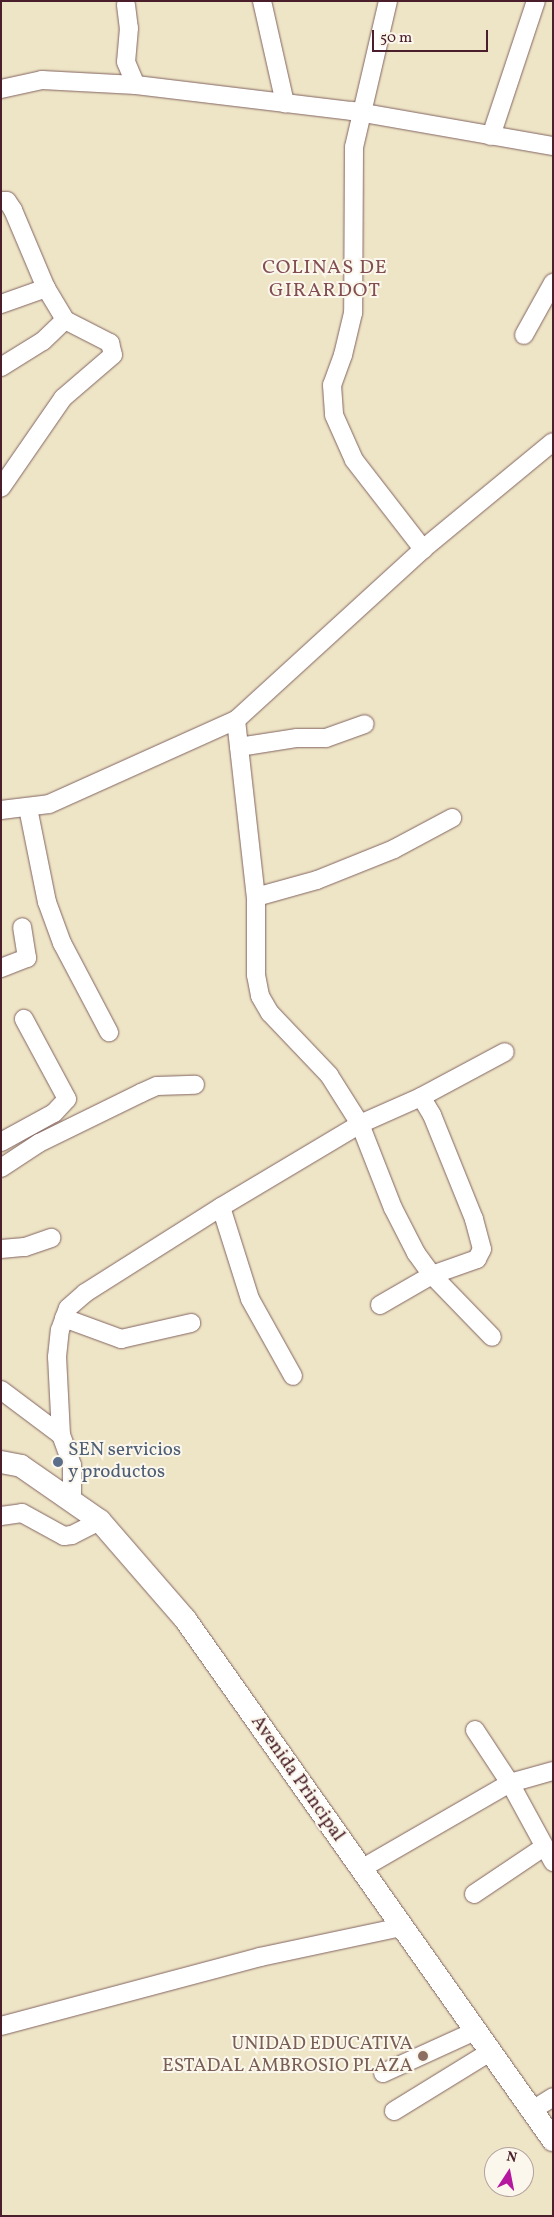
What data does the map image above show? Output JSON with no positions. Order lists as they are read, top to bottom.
{
  "streets": {
    "main road": ["Avenida Principal"]
  },
  "districts": ["COLINAS DE GIRARDOT"],
  "places": ["SEN servicios y productos", "UNIDAD EDUCATIVA ESTADAL AMBROSIO PLAZA"],
  "scale_bar": "50 m",
  "north": "top"
}
